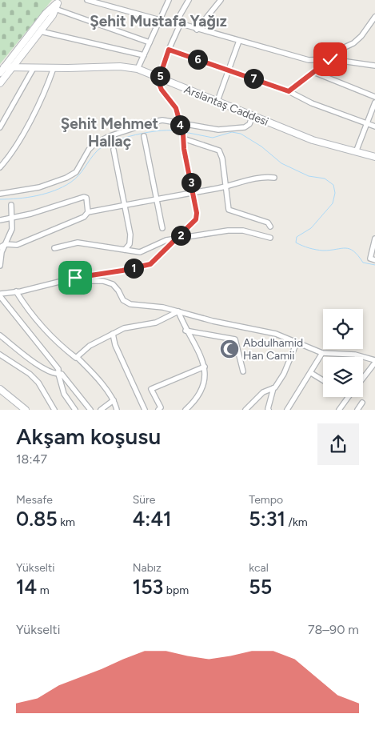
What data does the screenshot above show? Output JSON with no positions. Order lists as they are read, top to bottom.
{
  "streets": {
    "main road": ["Arslantaş Caddesi"]
  },
  "districts": ["Şehit Mustafa Yağız", "Şehit Mehmet Hallaç"],
  "places": {
    "mosque": ["Abdulhamid Han Camii"]
  },
  "page": {
    "pins": [
      "6",
      "5",
      "7",
      "4",
      "3",
      "2",
      "1"
    ],
    "heading": ["Akşam koşusu", "18:47"],
    "stats": [
      ["Mesafe", "0.85 km"],
      ["Süre", "4:41"],
      ["Tempo", "5:31 /km"],
      ["Yükselti", "14 m"],
      ["Nabız", "153 bpm"],
      ["kcal", "55"]
    ],
    "chart": ["Yükselti", "78–90 m"]
  }
}
